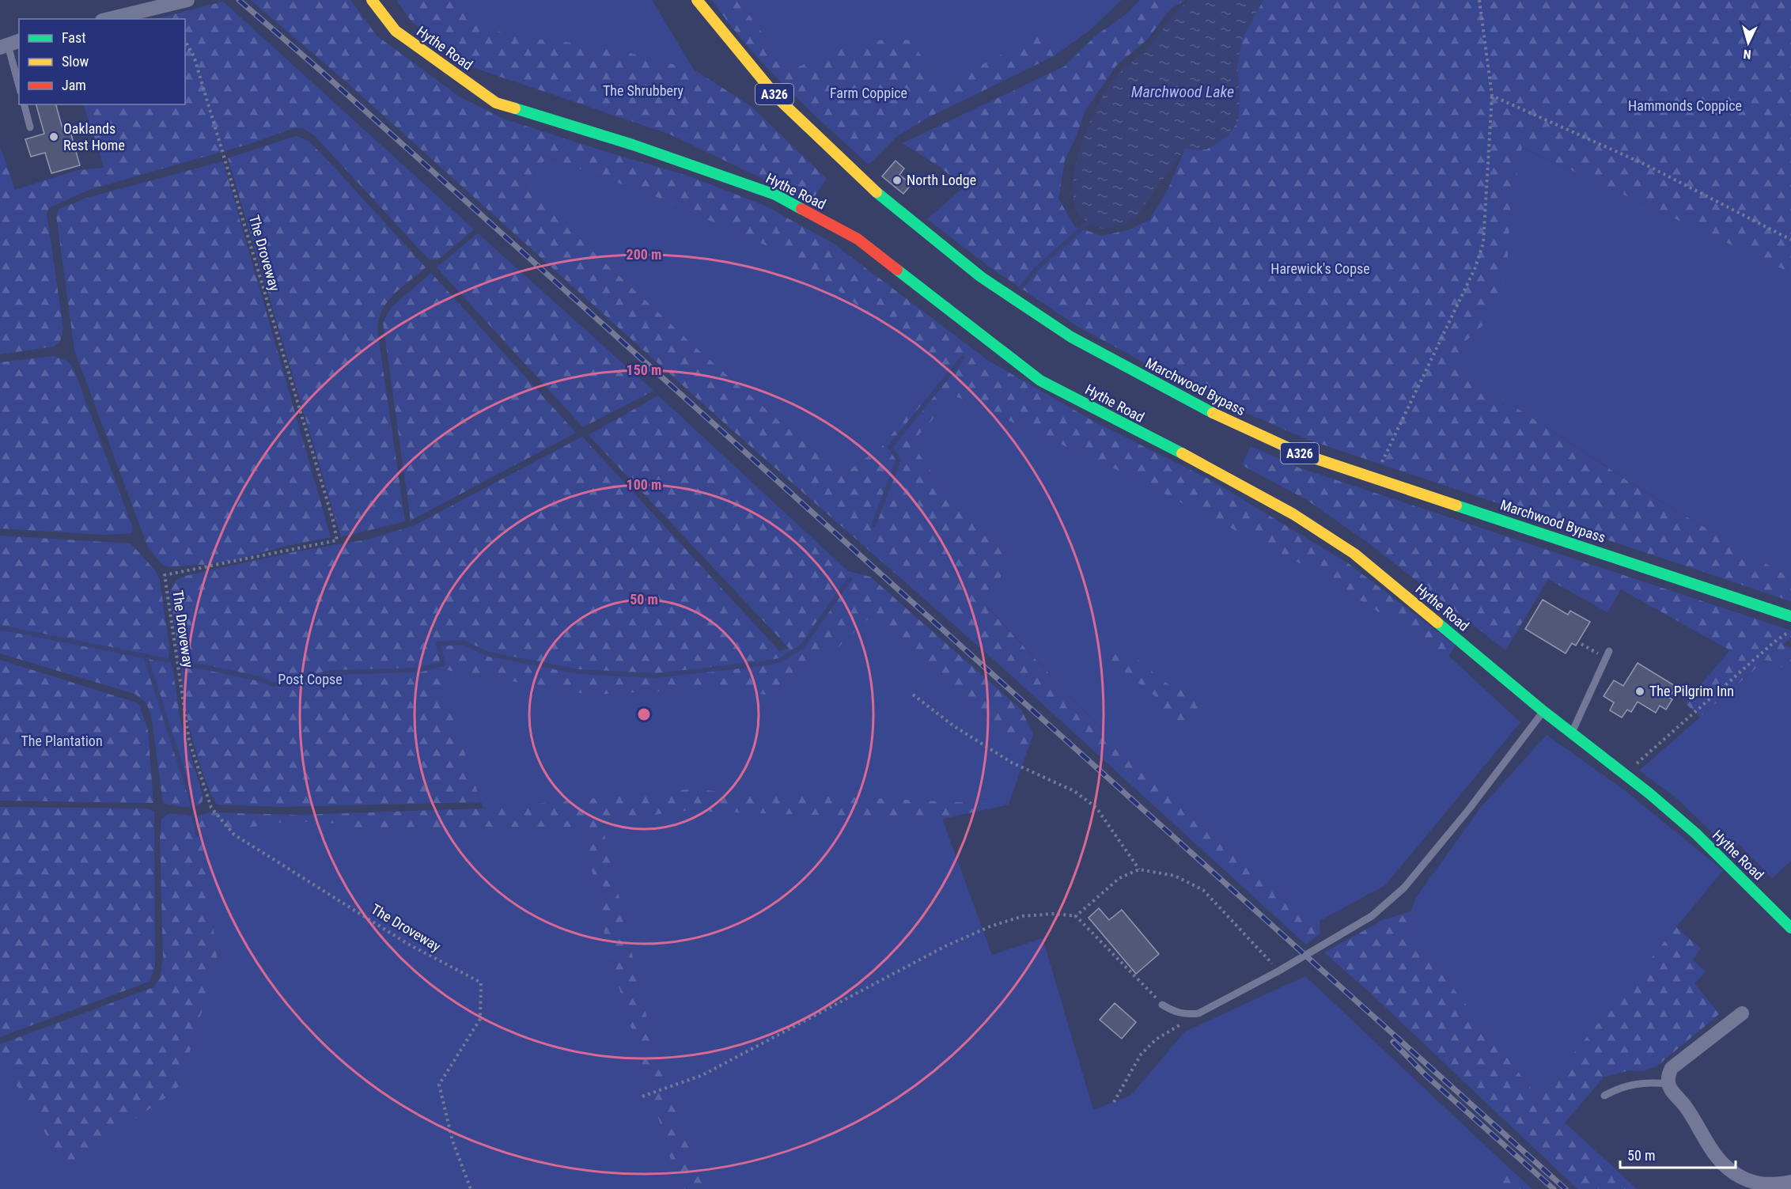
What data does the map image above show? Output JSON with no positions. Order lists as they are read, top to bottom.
{
  "streets": {
    "street": ["Hythe Road", "A326", "Marchwood Bypass"],
    "path": ["The Droveway"]
  },
  "water": ["Marchwood Lake"],
  "parks": [
    "The Shrubbery",
    "Farm Coppice",
    "Hammonds Coppice",
    "Harewick's Copse",
    "Post Copse",
    "The Plantation"
  ],
  "places": ["Oaklands Rest Home", "North Lodge", "The Pilgrim Inn"],
  "legend": ["Fast", "Slow", "Jam"],
  "scale_bar": "50 m",
  "north": "bottom",
  "rings": [
    "200 m",
    "150 m",
    "100 m",
    "50 m"
  ]
}
